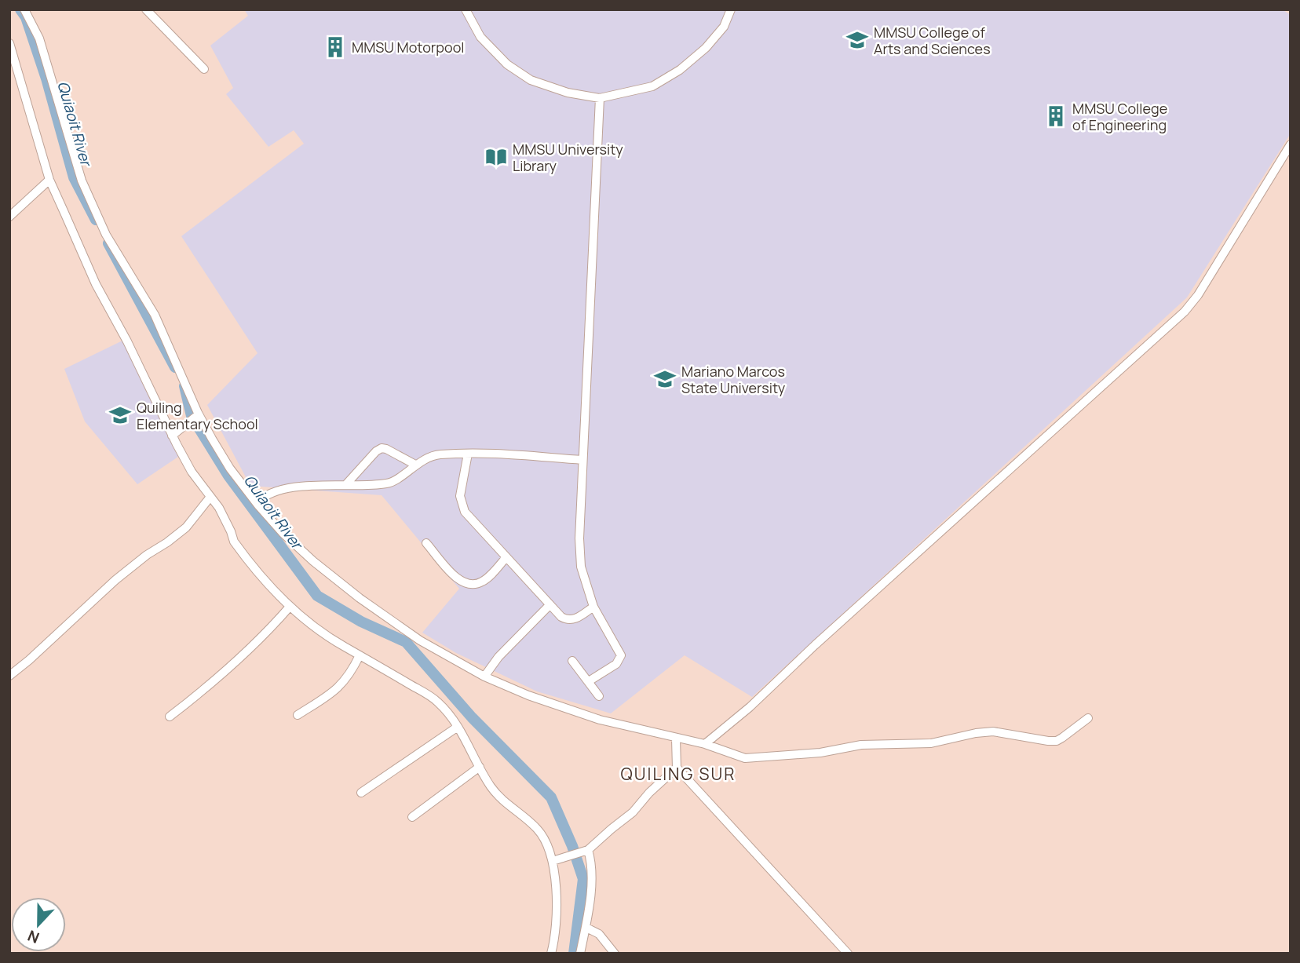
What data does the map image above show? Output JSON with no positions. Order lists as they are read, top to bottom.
{
  "districts": ["QUILING SUR"],
  "water": ["Quiaoit River"],
  "places": {
    "school or university": ["MMSU College of Arts and Sciences", "Mariano Marcos State University", "Quiling Elementary School"],
    "building": ["MMSU Motorpool", "MMSU College of Engineering"],
    "library": ["MMSU University Library"]
  },
  "north": "bottom"
}
